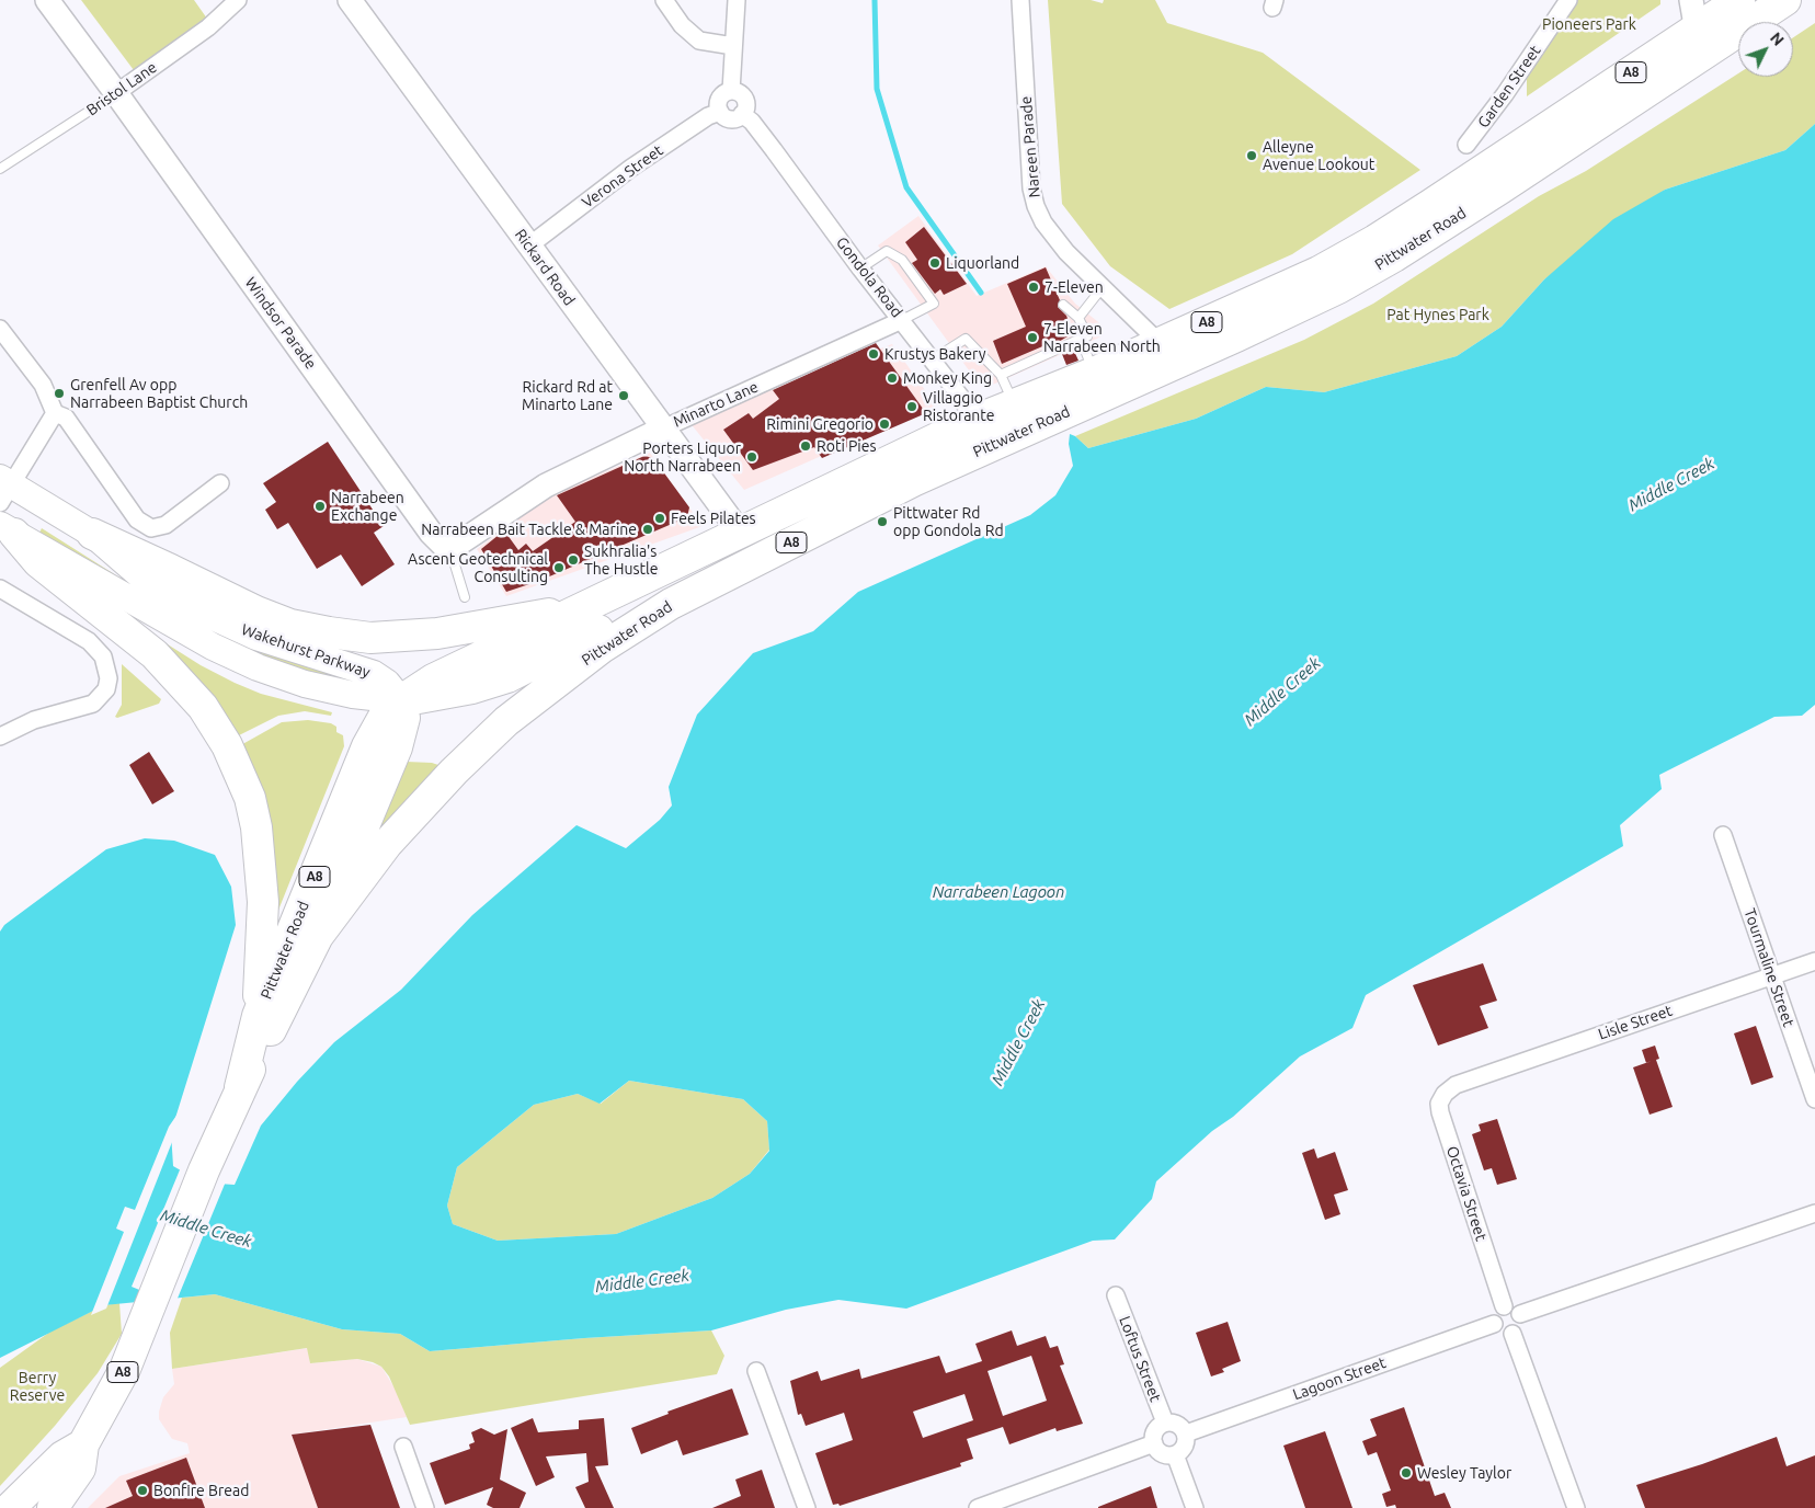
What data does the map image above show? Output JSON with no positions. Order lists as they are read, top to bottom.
{
  "streets": {
    "highway": ["A8", "Pittwater Road"],
    "main road": ["Wakehurst Parkway"],
    "street": [
      "Garden Street",
      "Bristol Lane",
      "Nareen Parade",
      "Verona Street",
      "Rickard Road",
      "Gondola Road",
      "Windsor Parade",
      "Minarto Lane",
      "Tourmaline Street",
      "Lisle Street",
      "Octavia Street",
      "Loftus Street",
      "Lagoon Street"
    ]
  },
  "crossings": [
    ["Bristol Lane", "Windsor Parade"],
    ["Nareen Parade", "Pittwater Road"],
    ["Verona Street", "Rickard Road"],
    ["Verona Street", "Gondola Road"],
    ["Pittwater Road", "Rickard Road"],
    ["Pittwater Road", "Gondola Road"],
    ["Pittwater Road", "Wakehurst Parkway"],
    ["Rickard Road", "Minarto Lane"],
    ["Gondola Road", "Minarto Lane"],
    ["Windsor Parade", "Minarto Lane"],
    ["Tourmaline Street", "Lisle Street"],
    ["Lisle Street", "Octavia Street"],
    ["Octavia Street", "Lagoon Street"],
    ["Loftus Street", "Lagoon Street"]
  ],
  "water": ["Middle Creek", "Narrabeen Lagoon"],
  "parks": ["Pioneers Park", "Pat Hynes Park", "Berry Reserve"],
  "places": [
    "Alleyne Avenue Lookout",
    "Liquorland",
    "7-Eleven",
    "7-Eleven Narrabeen North",
    "Krustys Bakery",
    "Monkey King",
    "Grenfell Av opp Narrabeen Baptist Church",
    "Rickard Rd at Minarto Lane",
    "Villaggio Ristorante",
    "Rimini Gregorio",
    "Roti Pies",
    "Porters Liquor North Narrabeen",
    "Narrabeen Exchange",
    "Feels Pilates",
    "Pittwater Rd opp Gondola Rd",
    "Narrabeen Bait Tackle & Marine",
    "Sukhralia's The Hustle",
    "Ascent Geotechnical Consulting",
    "Wesley Taylor",
    "Bonfire Bread"
  ],
  "north": "top right"
}
